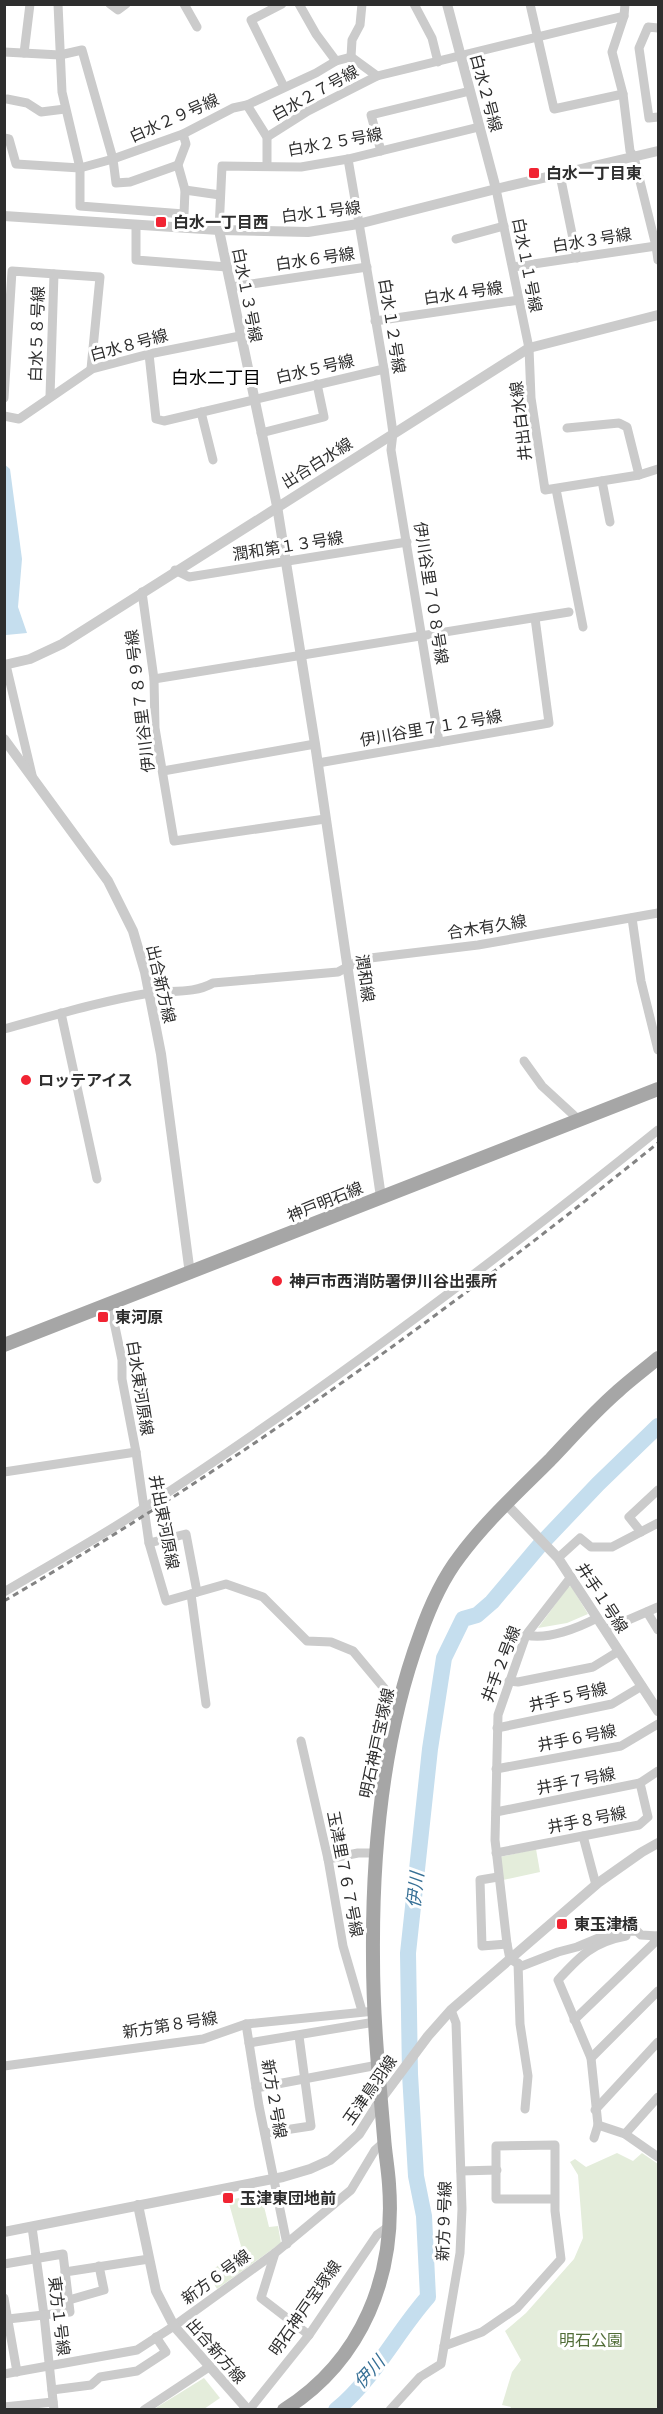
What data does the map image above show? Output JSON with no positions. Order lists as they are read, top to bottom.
{
  "streets": {
    "main road": ["神戸明石線", "明石神戸宝塚線"],
    "street": [
      "白水２７号線",
      "白水２号線",
      "白水２９号線",
      "白水２５号線",
      "白水１号線",
      "白水３号線",
      "白水６号線",
      "白水１１号線",
      "白水４号線",
      "白水１３号線",
      "白水１２号線",
      "白水５８号線",
      "白水８号線",
      "白水５号線",
      "井出白水線",
      "出合白水線",
      "潤和第１３号線",
      "伊川谷里７０８号線",
      "伊川谷里７８９号線",
      "伊川谷里７１２号線",
      "合木有久線",
      "潤和線",
      "出合新方線",
      "白水東河原線",
      "井出東河原線",
      "井手１号線",
      "井手２号線",
      "井手５号線",
      "井手６号線",
      "井手７号線",
      "井手８号線",
      "玉津里７６７号線",
      "新方第８号線",
      "玉津鳥羽線",
      "新方２号線",
      "新方９号線",
      "新方６号線",
      "東方１号線"
    ]
  },
  "crossings": [
    ["白水２７号線", "白水２号線"],
    ["白水２７号線", "白水３号線"],
    ["白水２号線", "白水２５号線"],
    ["白水２号線", "白水１号線"],
    ["白水２号線", "白水１１号線"],
    ["白水２５号線", "白水１号線"],
    ["白水２５号線", "白水１３号線"],
    ["白水２５号線", "白水１２号線"],
    ["白水１号線", "白水３号線"],
    ["白水１号線", "白水１１号線"],
    ["白水１号線", "白水１３号線"],
    ["白水１号線", "白水１２号線"],
    ["白水３号線", "白水１１号線"],
    ["白水６号線", "白水１３号線"],
    ["白水６号線", "白水１２号線"],
    ["白水１１号線", "白水４号線"],
    ["白水１１号線", "井出白水線"],
    ["白水１１号線", "出合白水線"],
    ["白水４号線", "白水１２号線"],
    ["白水１３号線", "白水８号線"],
    ["白水１３号線", "白水５号線"],
    ["白水１３号線", "出合白水線"],
    ["白水１３号線", "潤和第１３号線"],
    ["白水１３号線", "潤和線"],
    ["白水１２号線", "白水５号線"],
    ["白水１２号線", "出合白水線"],
    ["白水１２号線", "伊川谷里７０８号線"],
    ["白水５８号線", "白水８号線"],
    ["白水８号線", "白水５号線"],
    ["井出白水線", "出合白水線"],
    ["出合白水線", "潤和第１３号線"],
    ["出合白水線", "伊川谷里７８９号線"],
    ["潤和第１３号線", "伊川谷里７０８号線"],
    ["伊川谷里７０８号線", "伊川谷里７１２号線"],
    ["伊川谷里７８９号線", "潤和線"],
    ["伊川谷里７１２号線", "潤和線"],
    ["合木有久線", "潤和線"],
    ["合木有久線", "出合新方線"],
    ["潤和線", "神戸明石線"],
    ["出合新方線", "神戸明石線"],
    ["出合新方線", "明石神戸宝塚線"],
    ["出合新方線", "玉津鳥羽線"],
    ["出合新方線", "新方６号線"],
    ["神戸明石線", "白水東河原線"],
    ["白水東河原線", "井出東河原線"],
    ["井出東河原線", "明石神戸宝塚線"],
    ["井手１号線", "井手２号線"],
    ["井手１号線", "井手５号線"],
    ["井手１号線", "明石神戸宝塚線"],
    ["井手２号線", "井手５号線"],
    ["井手２号線", "井手６号線"],
    ["井手２号線", "井手７号線"],
    ["井手２号線", "井手８号線"],
    ["井手２号線", "玉津鳥羽線"],
    ["明石神戸宝塚線", "玉津里７６７号線"],
    ["明石神戸宝塚線", "新方第８号線"],
    ["明石神戸宝塚線", "玉津鳥羽線"],
    ["明石神戸宝塚線", "新方６号線"],
    ["井手７号線", "井手８号線"],
    ["玉津里７６７号線", "新方第８号線"],
    ["新方第８号線", "新方２号線"],
    ["玉津鳥羽線", "新方２号線"],
    ["玉津鳥羽線", "新方９号線"],
    ["玉津鳥羽線", "東方１号線"],
    ["新方２号線", "新方６号線"],
    ["新方６号線", "東方１号線"]
  ],
  "districts": ["白水二丁目"],
  "water": ["伊川"],
  "parks": ["明石公園"],
  "places": {
    "transit": [
      "白水一丁目東",
      "白水一丁目西",
      "東河原",
      "東玉津橋",
      "玉津東団地前"
    ],
    "other": ["ロッテアイス", "神戸市西消防署伊川谷出張所"]
  }
}
